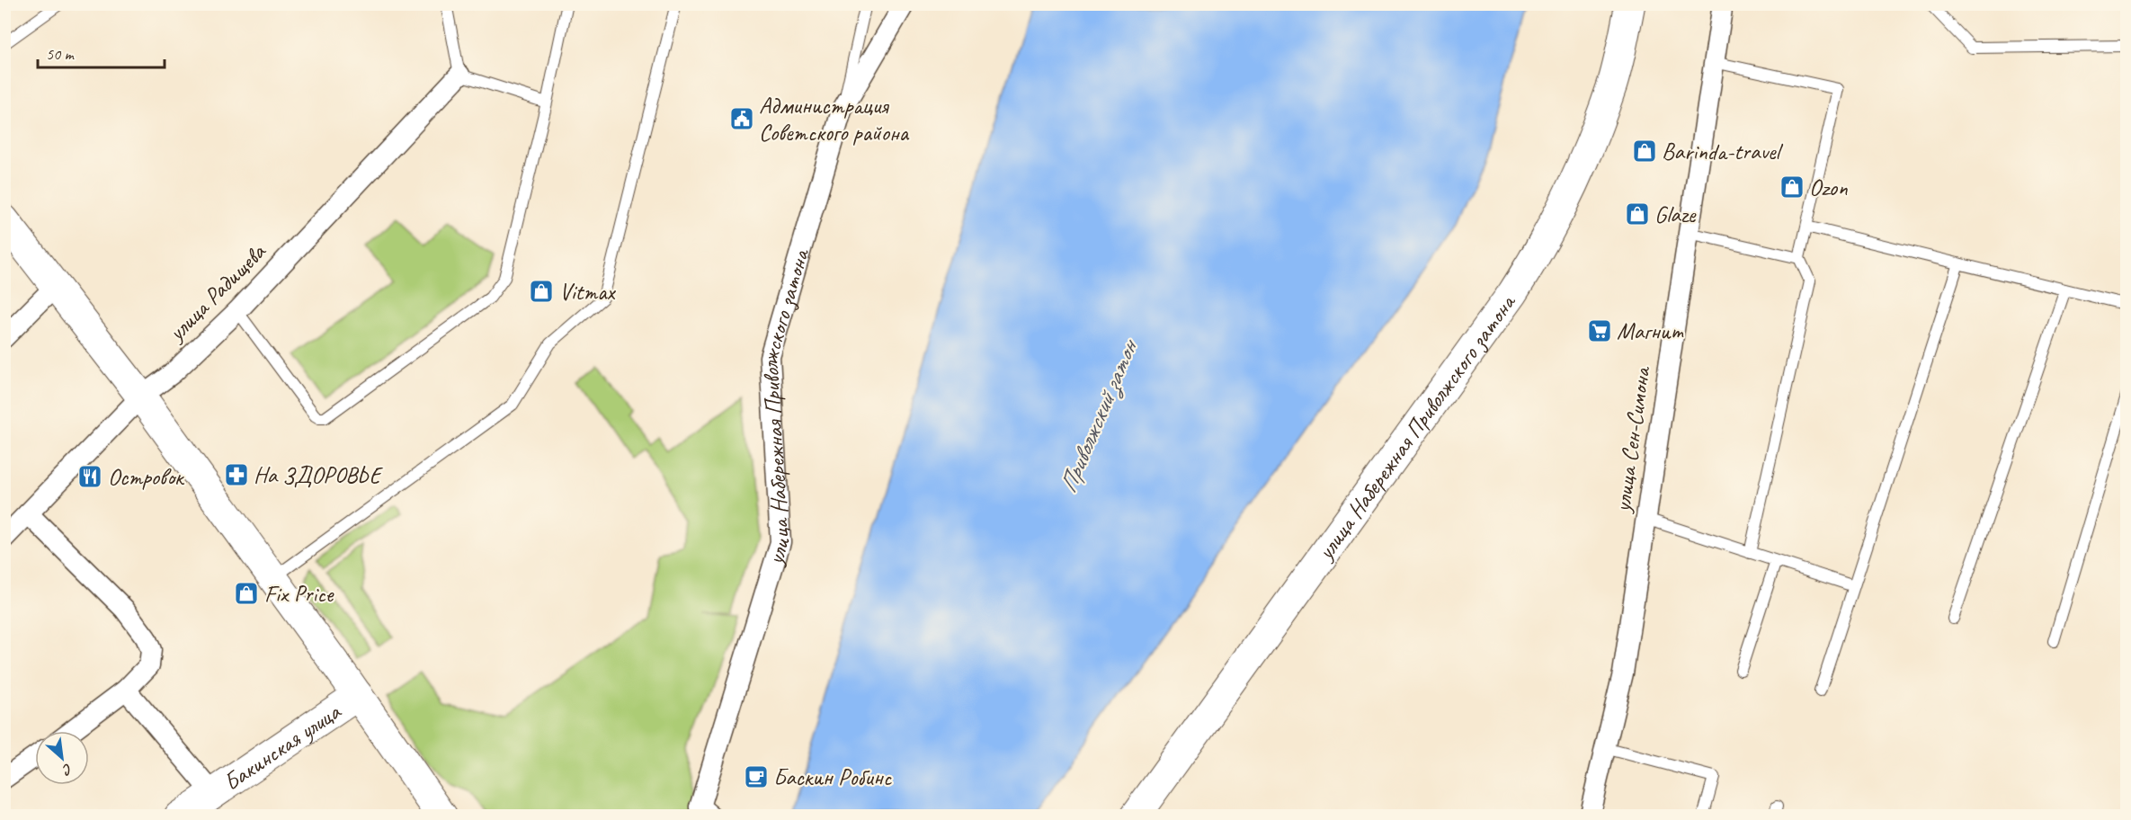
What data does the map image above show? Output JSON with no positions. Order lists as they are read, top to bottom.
{
  "streets": {
    "main road": ["улица Набережная Приволжского затона", "Бакинская улица"],
    "street": ["улица Радищева", "улица Сен-Симона"]
  },
  "water": ["Приволжский затон"],
  "places": {
    "public building": ["Администрация Советского района"],
    "shop": [
      "Barinda-travel",
      "Ozon",
      "Glaze",
      "Vitmax",
      "Fix Price"
    ],
    "supermarket": ["Магнит"],
    "pharmacy": ["На ЗДОРОВЬЕ"],
    "restaurant": ["Островок"],
    "cafe": ["Баскин Робинс"]
  },
  "scale_bar": "50 m",
  "north": "bottom right"
}
